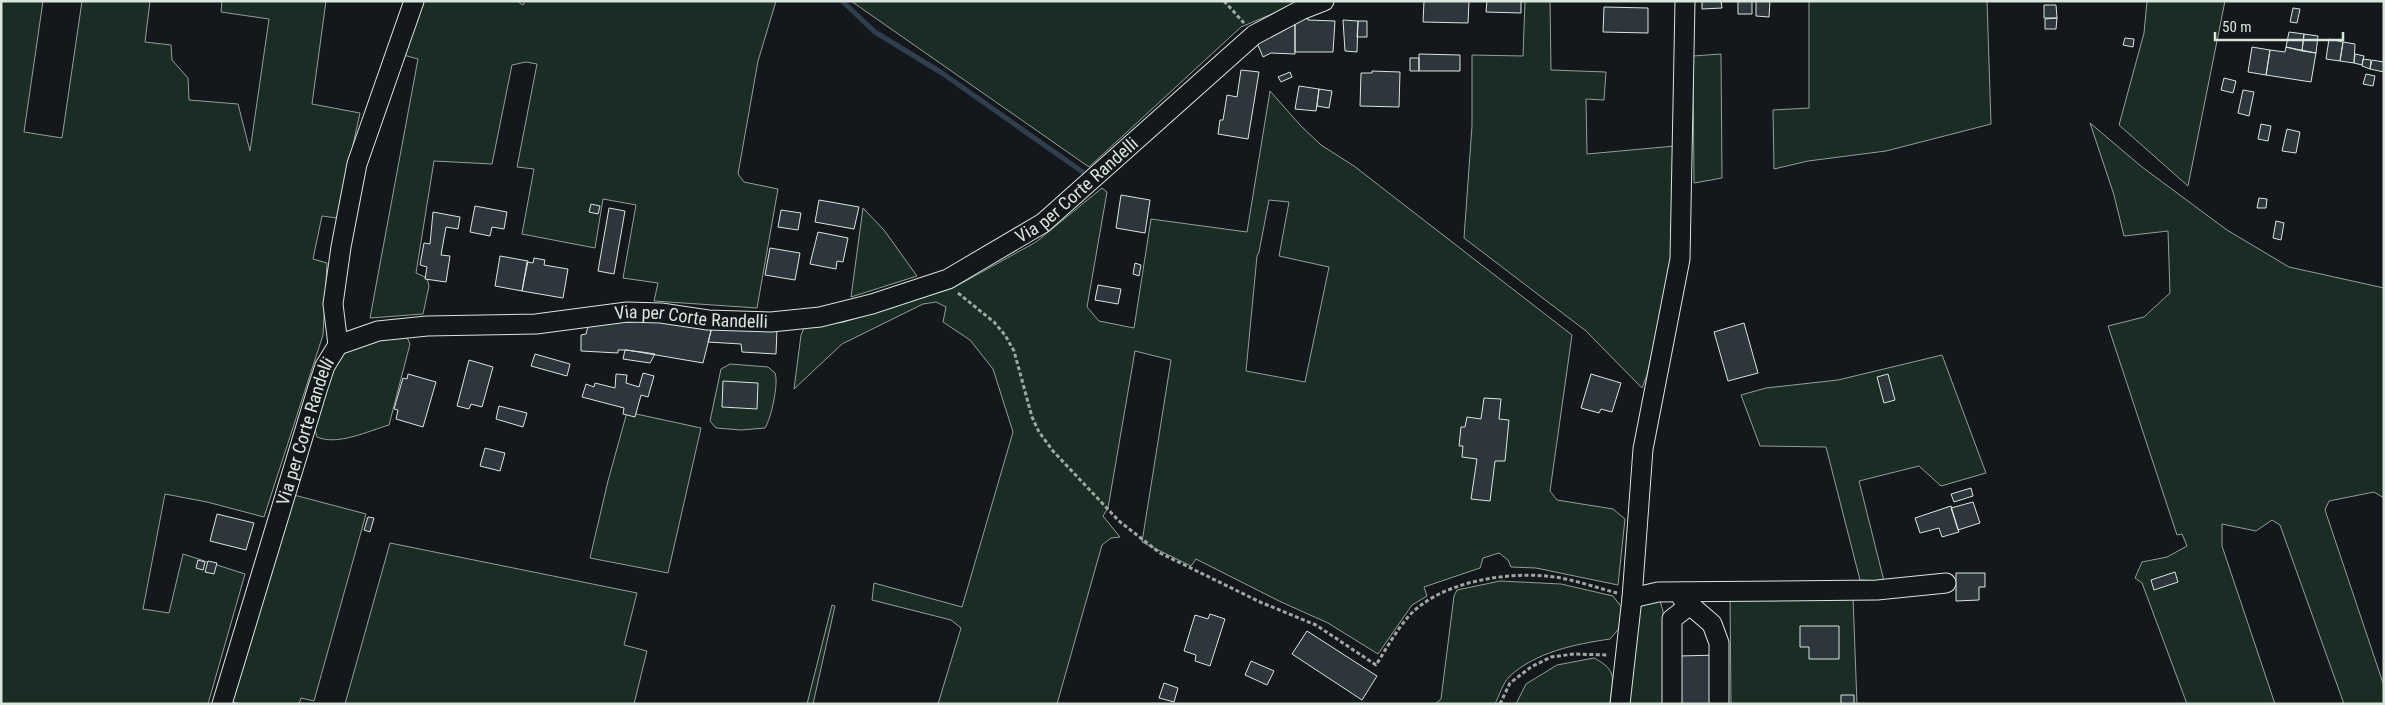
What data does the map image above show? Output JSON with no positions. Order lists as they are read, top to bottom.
{
  "streets": {
    "street": ["Via per Corte Randelli"]
  },
  "scale_bar": "50 m"
}
